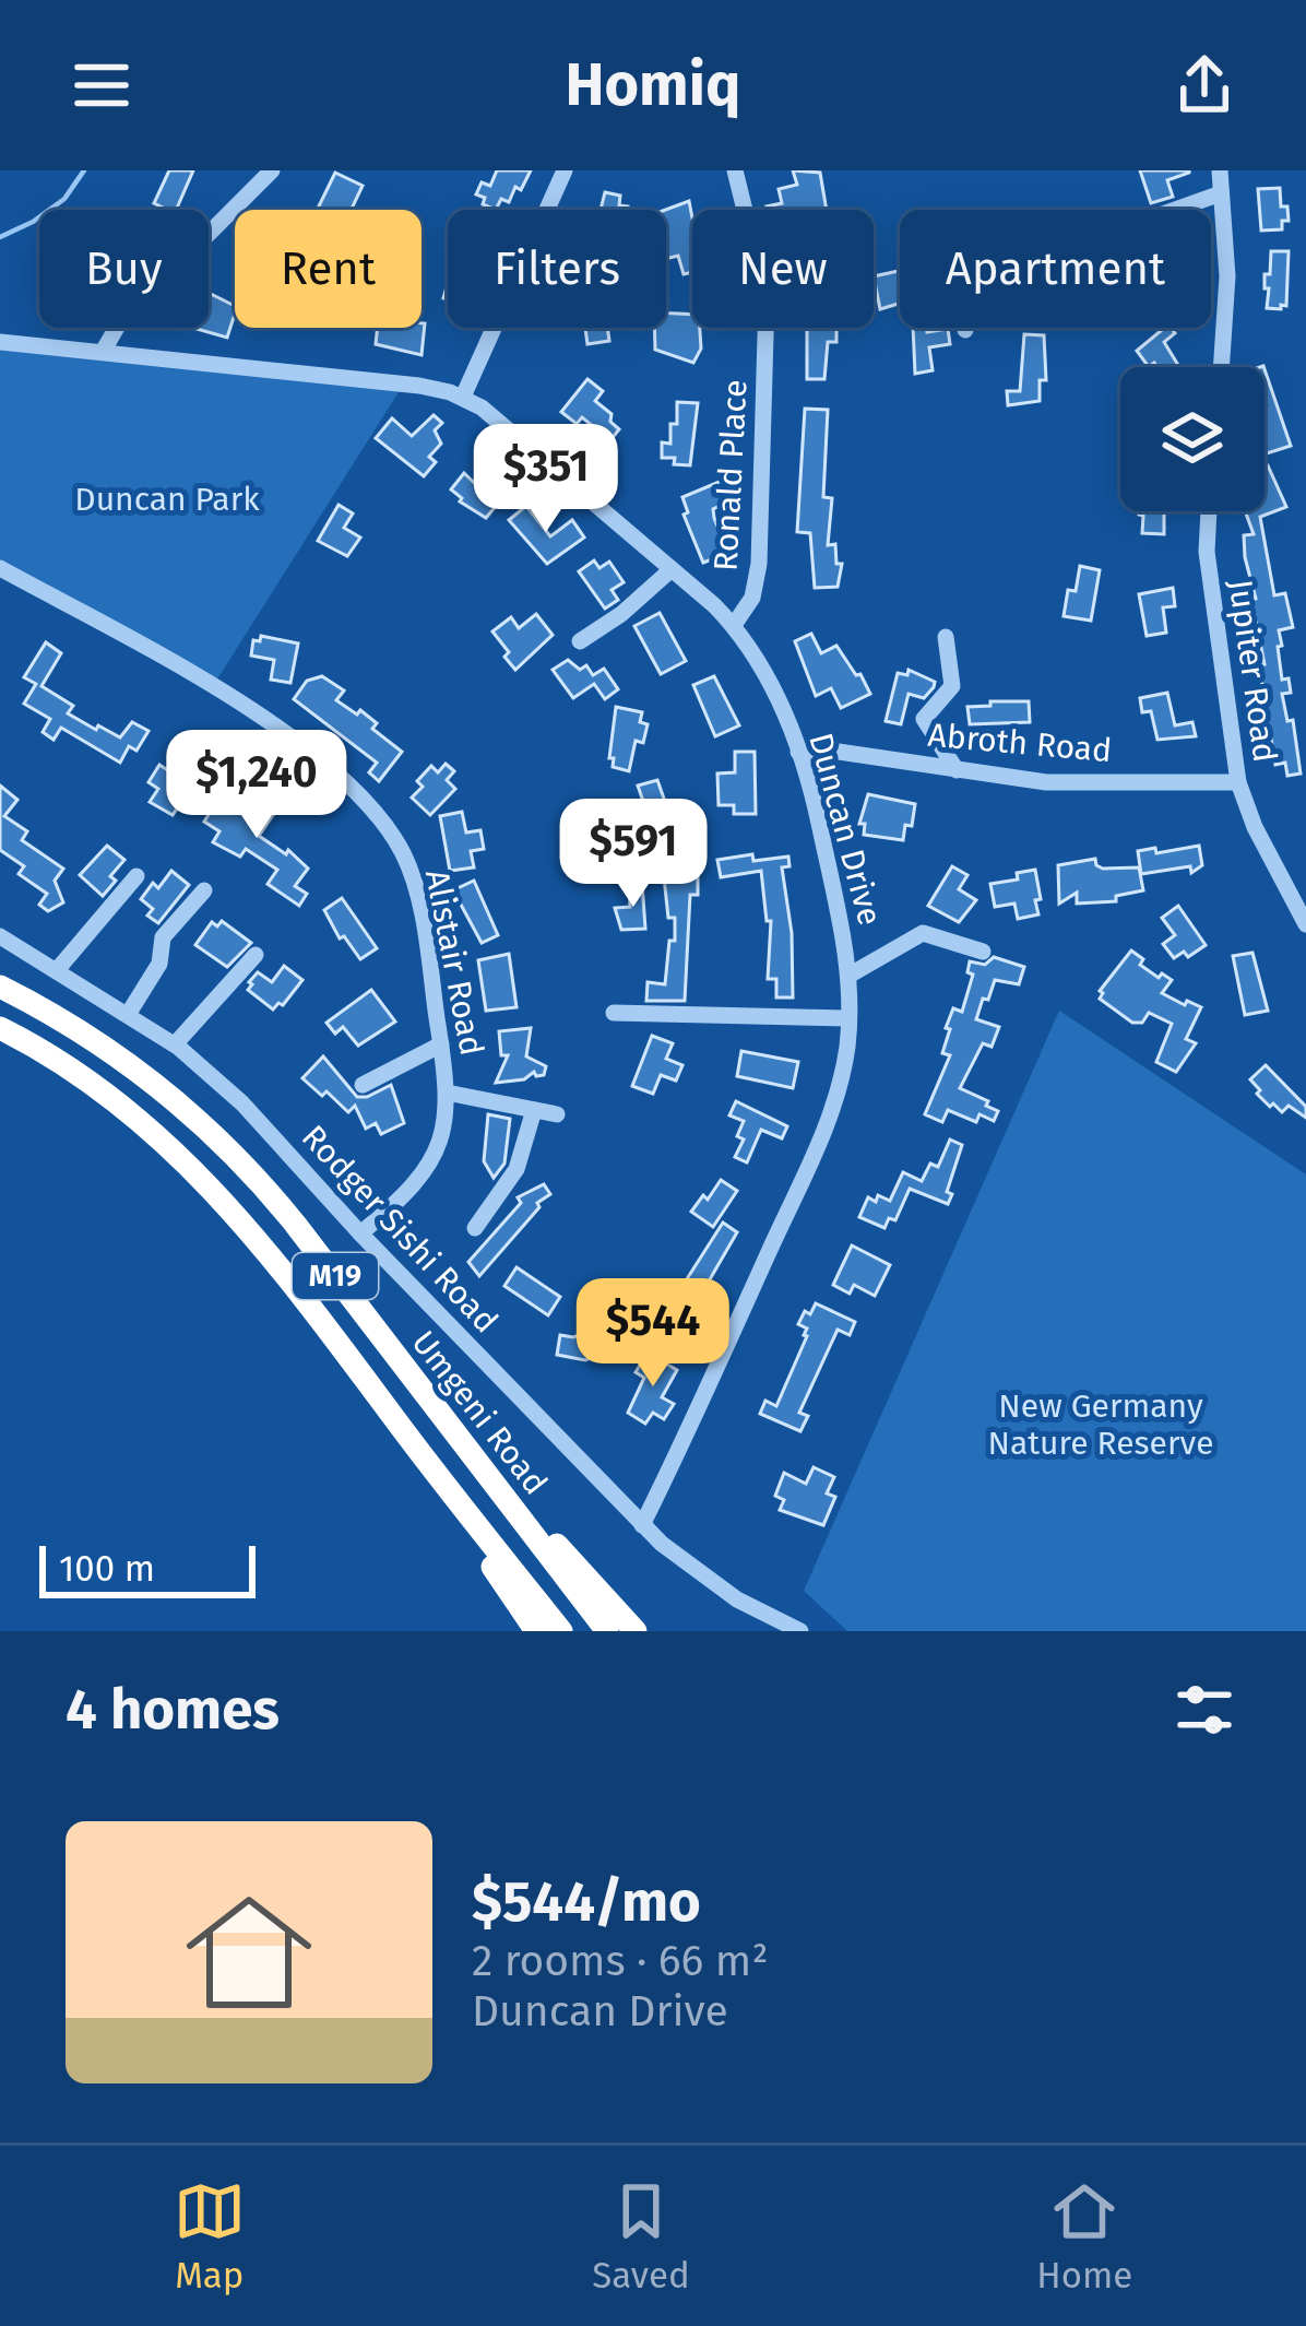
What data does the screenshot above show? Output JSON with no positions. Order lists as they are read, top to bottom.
{
  "streets": {
    "highway": ["M19", "Umgeni Road"],
    "street": [
      "Ronald Place",
      "Jupiter Road",
      "Abroth Road",
      "Duncan Drive",
      "Alistair Road",
      "Rodger Sishi Road"
    ]
  },
  "crossings": [
    ["Ronald Place", "Duncan Drive"],
    ["Jupiter Road", "Abroth Road"],
    ["Abroth Road", "Duncan Drive"],
    ["Duncan Drive", "Rodger Sishi Road"],
    ["Alistair Road", "Rodger Sishi Road"]
  ],
  "parks": ["Duncan Park", "New Germany Nature Reserve"],
  "scale_bar": "100 m",
  "page": {
    "header": "Homiq",
    "chip": [
      "Buy",
      "Rent",
      "Filters",
      "New",
      "Apartment"
    ],
    "price": [
      "$351",
      "$1,240",
      "$591",
      "$544"
    ],
    "scale": "100 m",
    "heading": "4 homes",
    "list": [
      {
        "name": "$544/mo",
        "note": "2 rooms · 66 m² · Duncan Drive"
      }
    ],
    "tabs": ["Map", "Saved", "Home"]
  }
}
